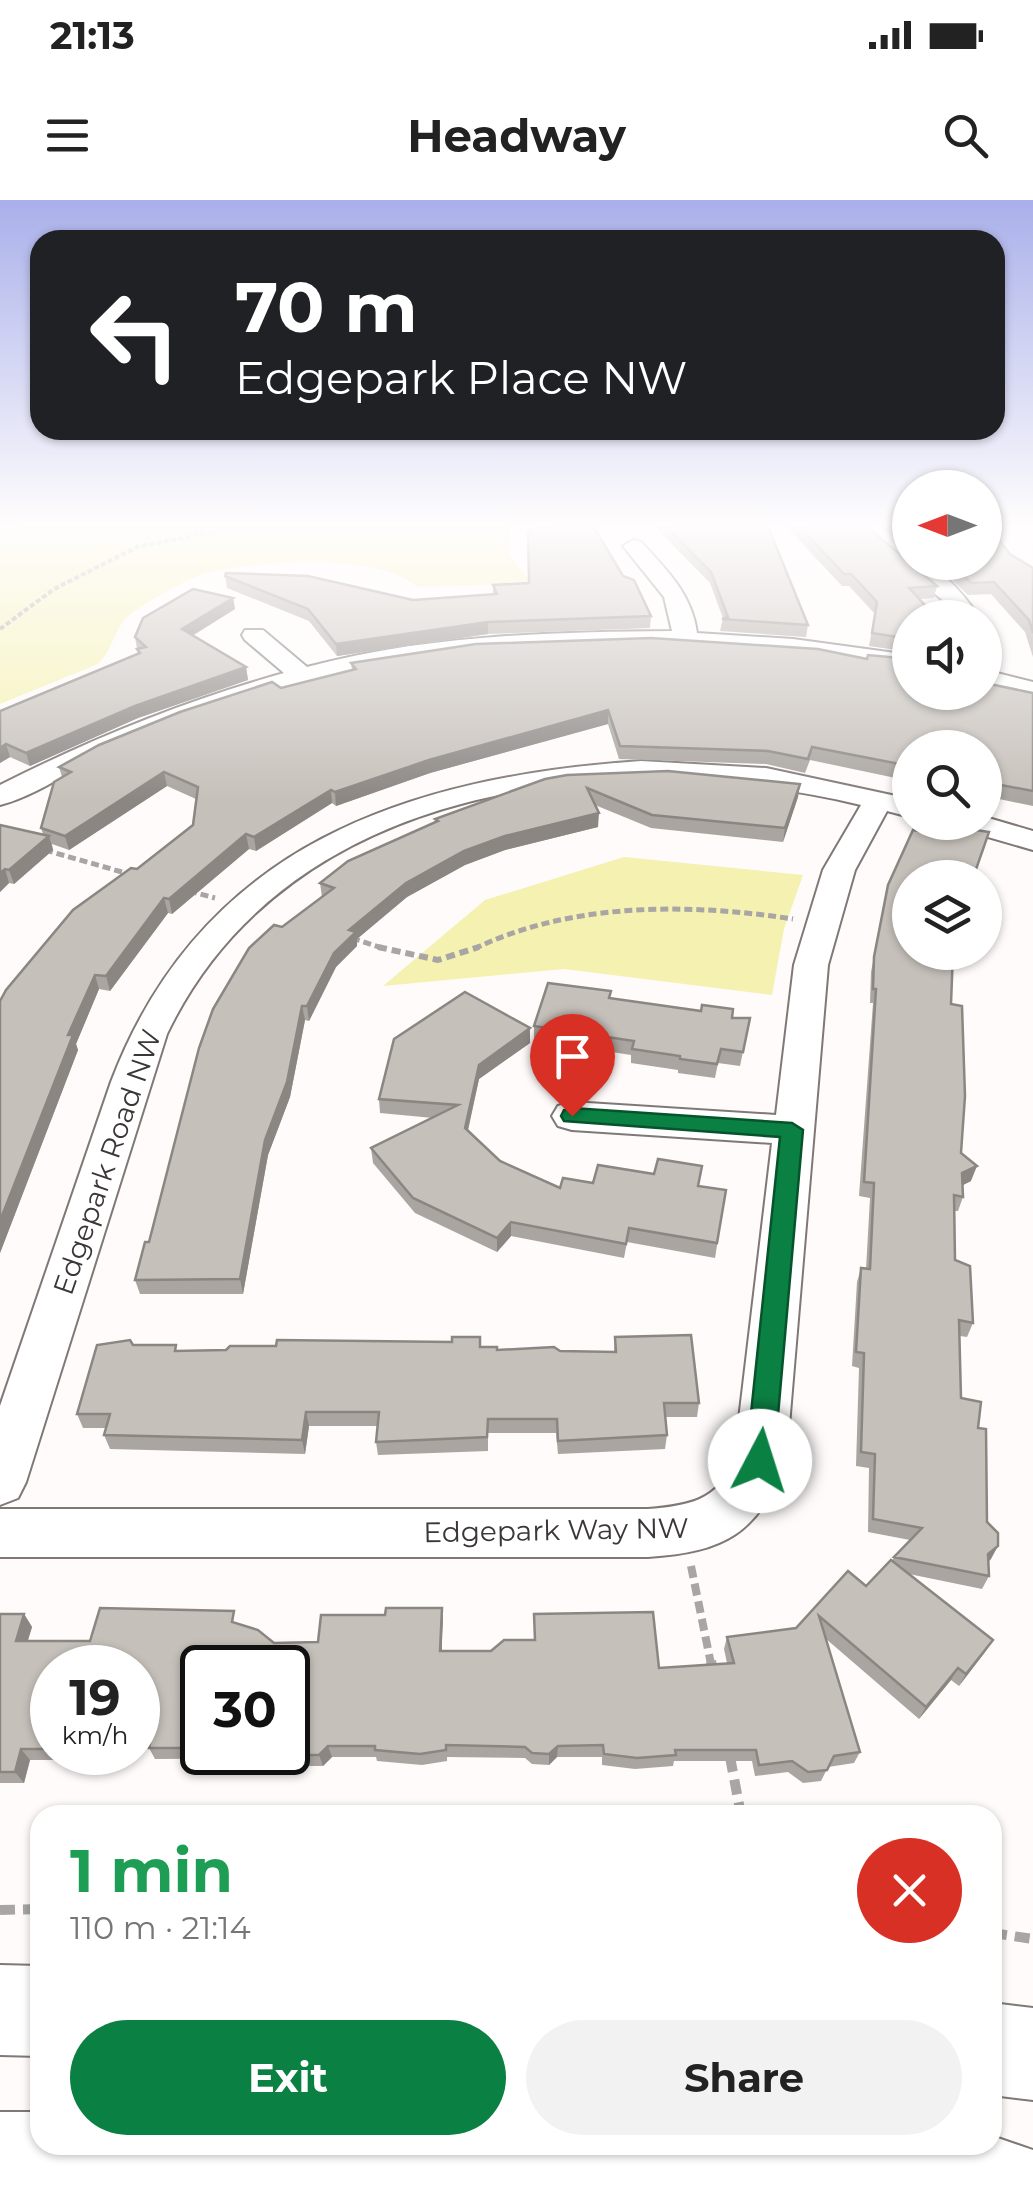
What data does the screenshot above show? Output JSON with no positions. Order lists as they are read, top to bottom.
{
  "streets": {
    "street": ["Edgepark Road NW", "Edgepark Way NW"]
  },
  "north": "left",
  "page": {
    "status": "21:13",
    "header": "Headway",
    "turn": ["70 m", "Edgepark Place NW"],
    "speed": "19 km/h",
    "limit": "30",
    "heading": ["1 min", "110 m · 21:14"],
    "buttons": ["Exit", "Share"]
  }
}
